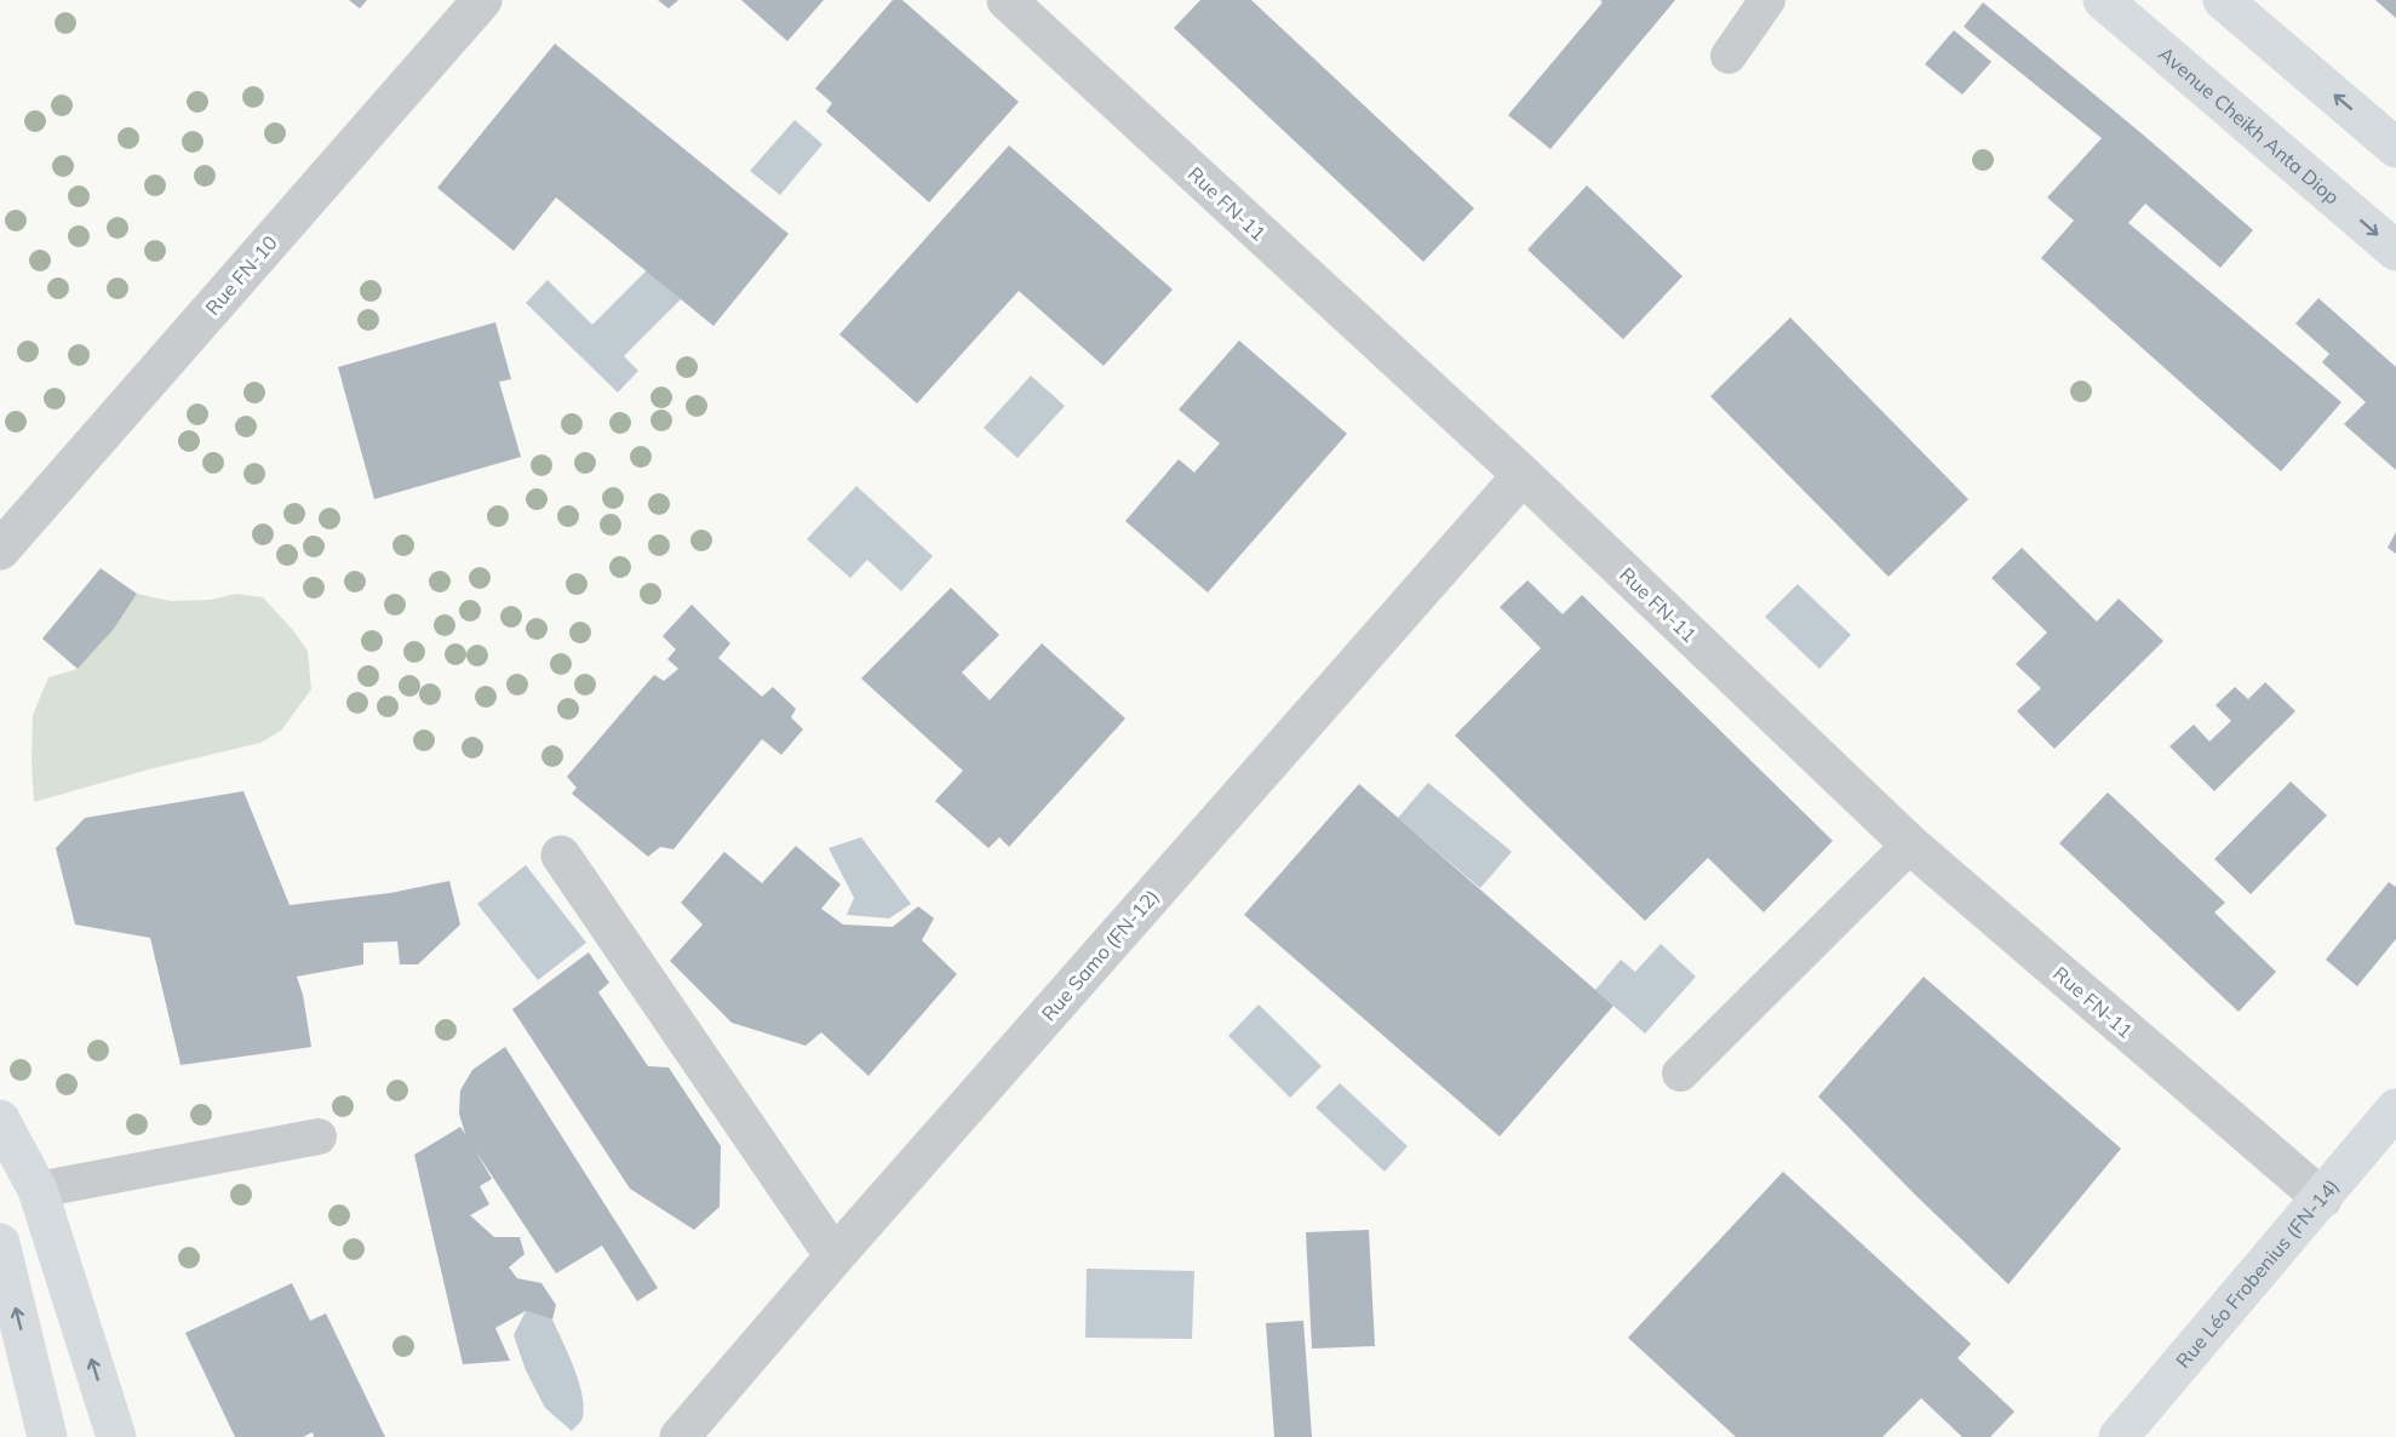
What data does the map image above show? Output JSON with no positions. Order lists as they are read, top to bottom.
{
  "streets": {
    "main road": ["Avenue Cheikh Anta Diop", "Rue Léo Frobenius (FN-14)"],
    "street": ["Rue FN-11", "Rue FN-10", "Rue Samo (FN-12)"]
  },
  "crossings": [
    ["Rue FN-11", "Rue Samo (FN-12)"],
    ["Rue FN-11", "Rue Léo Frobenius (FN-14)"]
  ]
}
